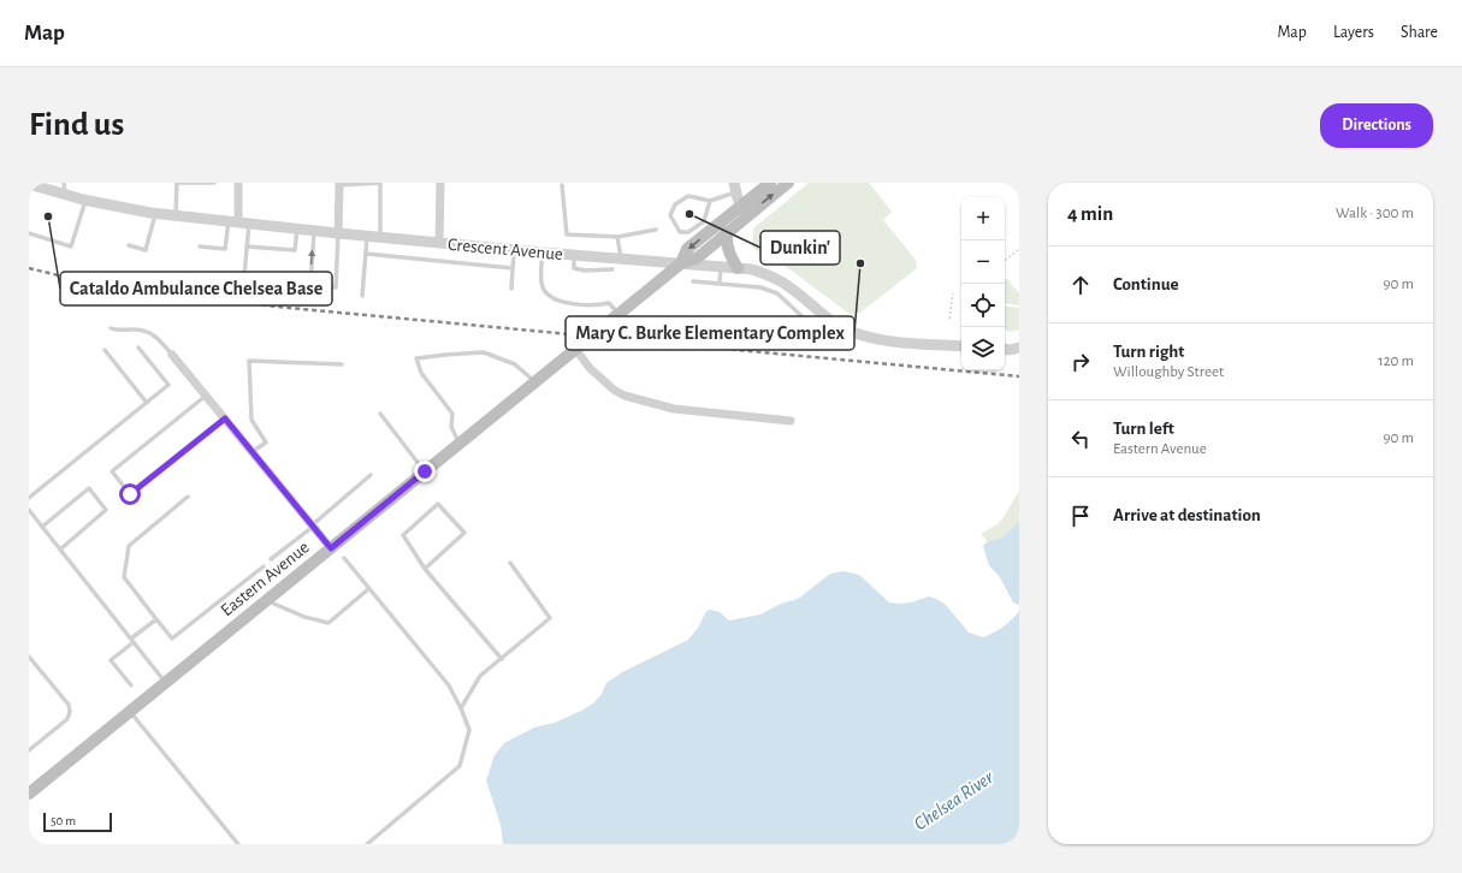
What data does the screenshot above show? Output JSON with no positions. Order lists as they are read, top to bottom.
{
  "streets": {
    "main road": ["Eastern Avenue"],
    "street": ["Crescent Avenue"]
  },
  "crossings": [
    ["Crescent Avenue", "Eastern Avenue"]
  ],
  "water": ["Chelsea River"],
  "places": ["Dunkin'", "Cataldo Ambulance Chelsea Base", "Mary C. Burke Elementary Complex"],
  "scale_bar": "50 m",
  "page": {
    "header": "Map",
    "nav": ["Map", "Layers", "Share"],
    "buttons": "Directions",
    "title": "Find us",
    "heading": ["4 min", "Walk · 300 m"],
    "map_buttons": ["+", "−"],
    "list": [
      ["Continue", "90 m"],
      ["Turn right", "Willoughby Street", "120 m"],
      ["Turn left", "Eastern Avenue", "90 m"],
      "Arrive at destination"
    ],
    "scale": "50 m"
  }
}
